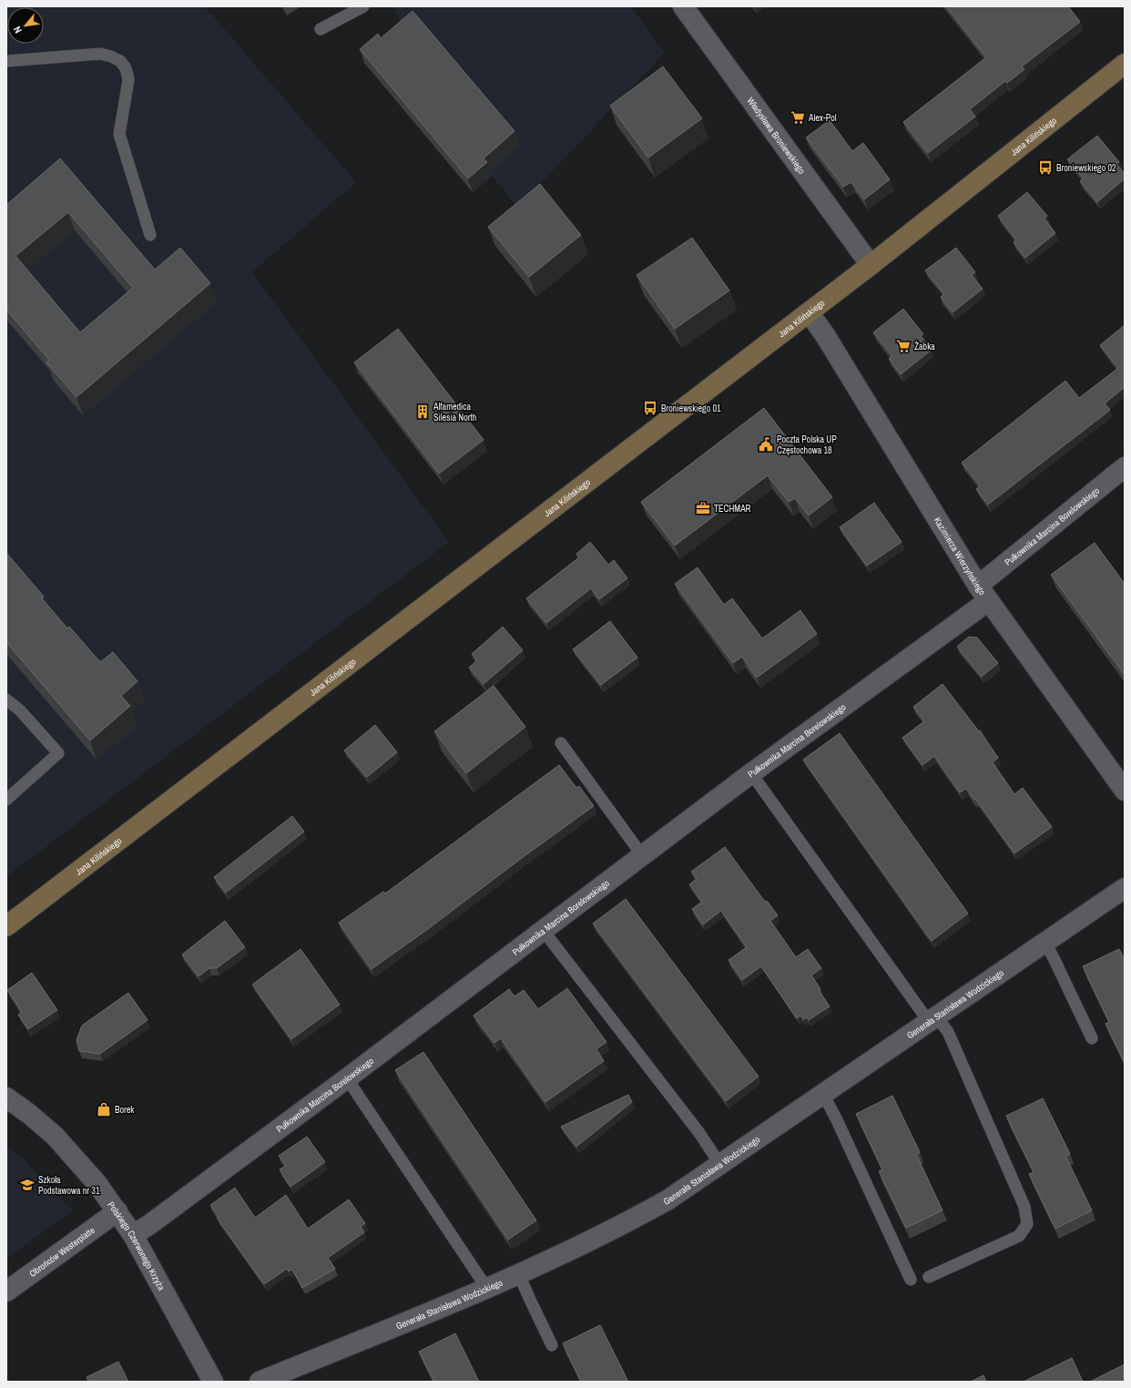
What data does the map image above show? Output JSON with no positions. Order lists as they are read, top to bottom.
{
  "streets": {
    "street": [
      "Władysława Broniewskiego",
      "Jana Kilińskiego",
      "Pułkownika Marcina Borelowskiego",
      "Kazimierza Wierzyńskiego",
      "Generała Stanisława Wodzickiego",
      "Polskiego Czerwonego Krzyża",
      "Obrońców Westerplatte"
    ]
  },
  "crossings": [
    ["Władysława Broniewskiego", "Jana Kilińskiego"],
    ["Jana Kilińskiego", "Kazimierza Wierzyńskiego"],
    ["Pułkownika Marcina Borelowskiego", "Kazimierza Wierzyńskiego"],
    ["Pułkownika Marcina Borelowskiego", "Polskiego Czerwonego Krzyża"],
    ["Polskiego Czerwonego Krzyża", "Obrońców Westerplatte"]
  ],
  "places": {
    "supermarket": ["Alex-Pol", "Żabka"],
    "bus stop": ["Broniewskiego 02", "Broniewskiego 01"],
    "building": ["Alfamedica Silesia North"],
    "public building": ["Poczta Polska UP Częstochowa 18"],
    "office": ["TECHMAR"],
    "shop": ["Borek"],
    "school or university": ["Szkoła Podstawowa nr 31"]
  },
  "north": "bottom left"
}
